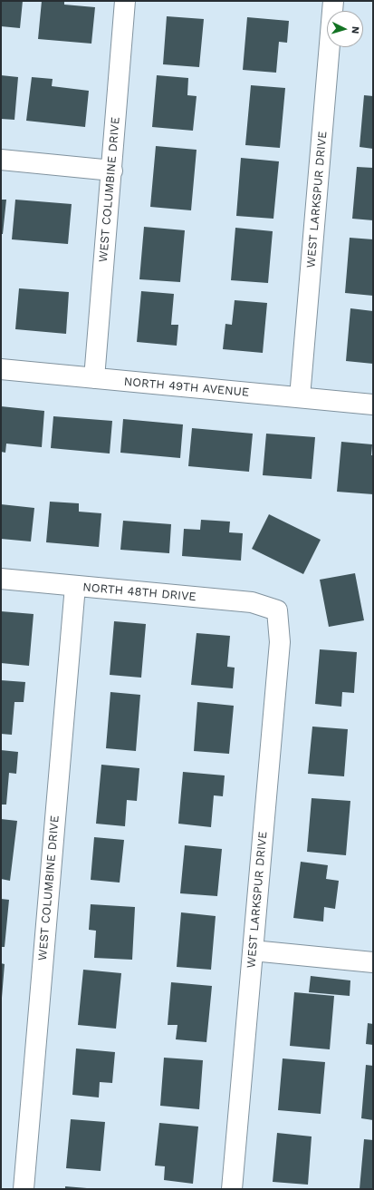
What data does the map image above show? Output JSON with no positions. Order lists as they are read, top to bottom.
{
  "streets": {
    "street": [
      "WEST COLUMBINE DRIVE",
      "WEST LARKSPUR DRIVE",
      "NORTH 49TH AVENUE",
      "NORTH 48TH DRIVE"
    ]
  },
  "crossings": [
    ["WEST COLUMBINE DRIVE", "NORTH 49TH AVENUE"],
    ["WEST COLUMBINE DRIVE", "NORTH 48TH DRIVE"],
    ["WEST LARKSPUR DRIVE", "NORTH 49TH AVENUE"],
    ["WEST LARKSPUR DRIVE", "NORTH 48TH DRIVE"]
  ],
  "north": "right"
}
